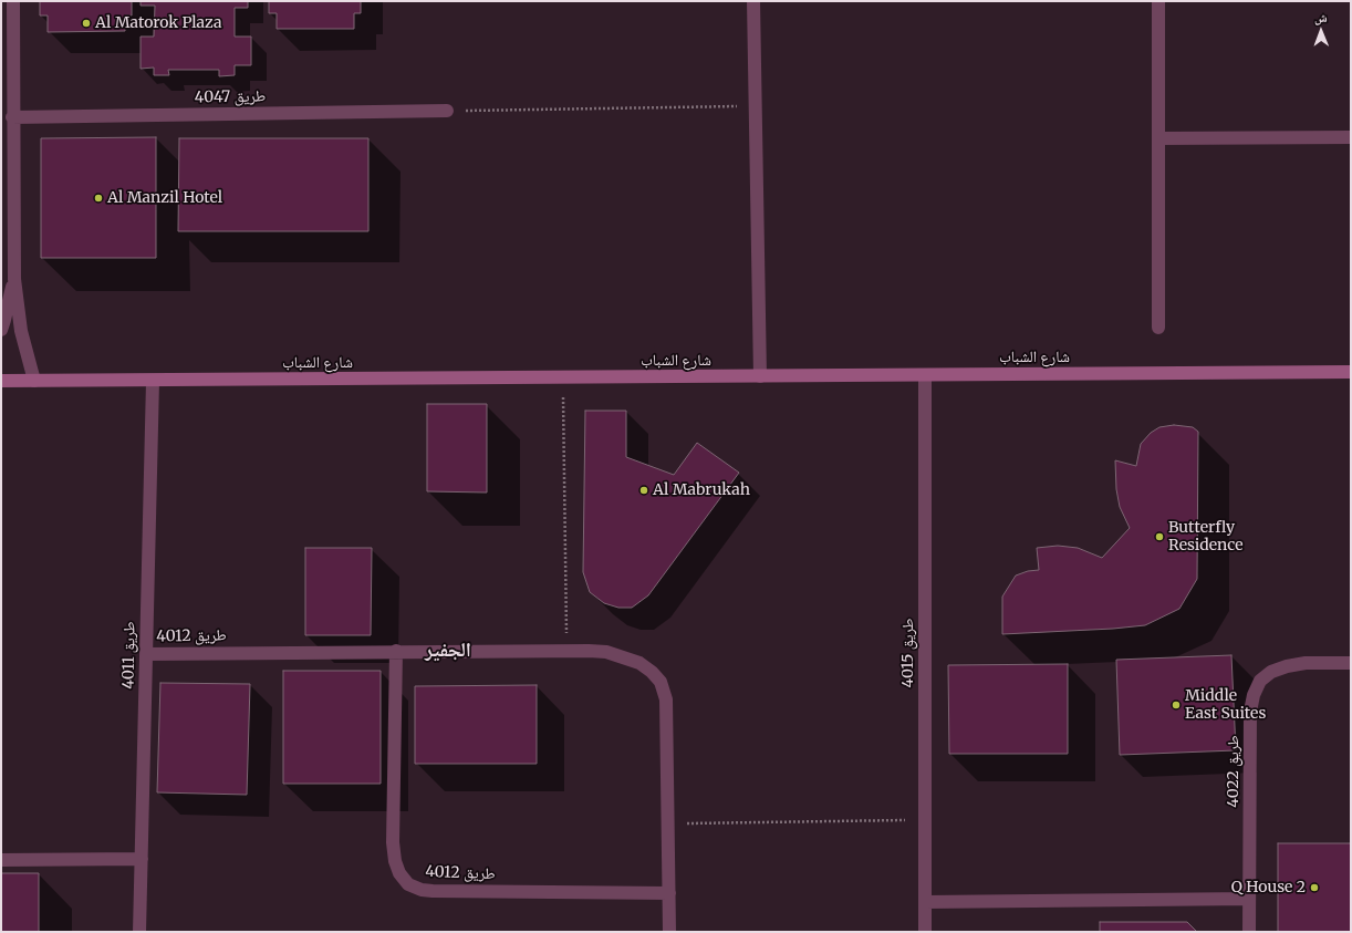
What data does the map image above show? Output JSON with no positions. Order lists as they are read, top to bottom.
{
  "streets": {
    "street": [
      "طريق 4047",
      "شارع الشباب",
      "طريق 4012",
      "طريق 4015",
      "طريق 4011",
      "طريق 4022"
    ]
  },
  "crossings": [
    ["شارع الشباب", "طريق 4015"],
    ["شارع الشباب", "طريق 4011"],
    ["طريق 4012", "طريق 4011"]
  ],
  "districts": ["الجفير"],
  "places": [
    "Al Matorok Plaza",
    "Al Manzil Hotel",
    "Al Mabrukah",
    "Butterfly Residence",
    "Middle East Suites",
    "Q House 2"
  ],
  "north": "top"
}
